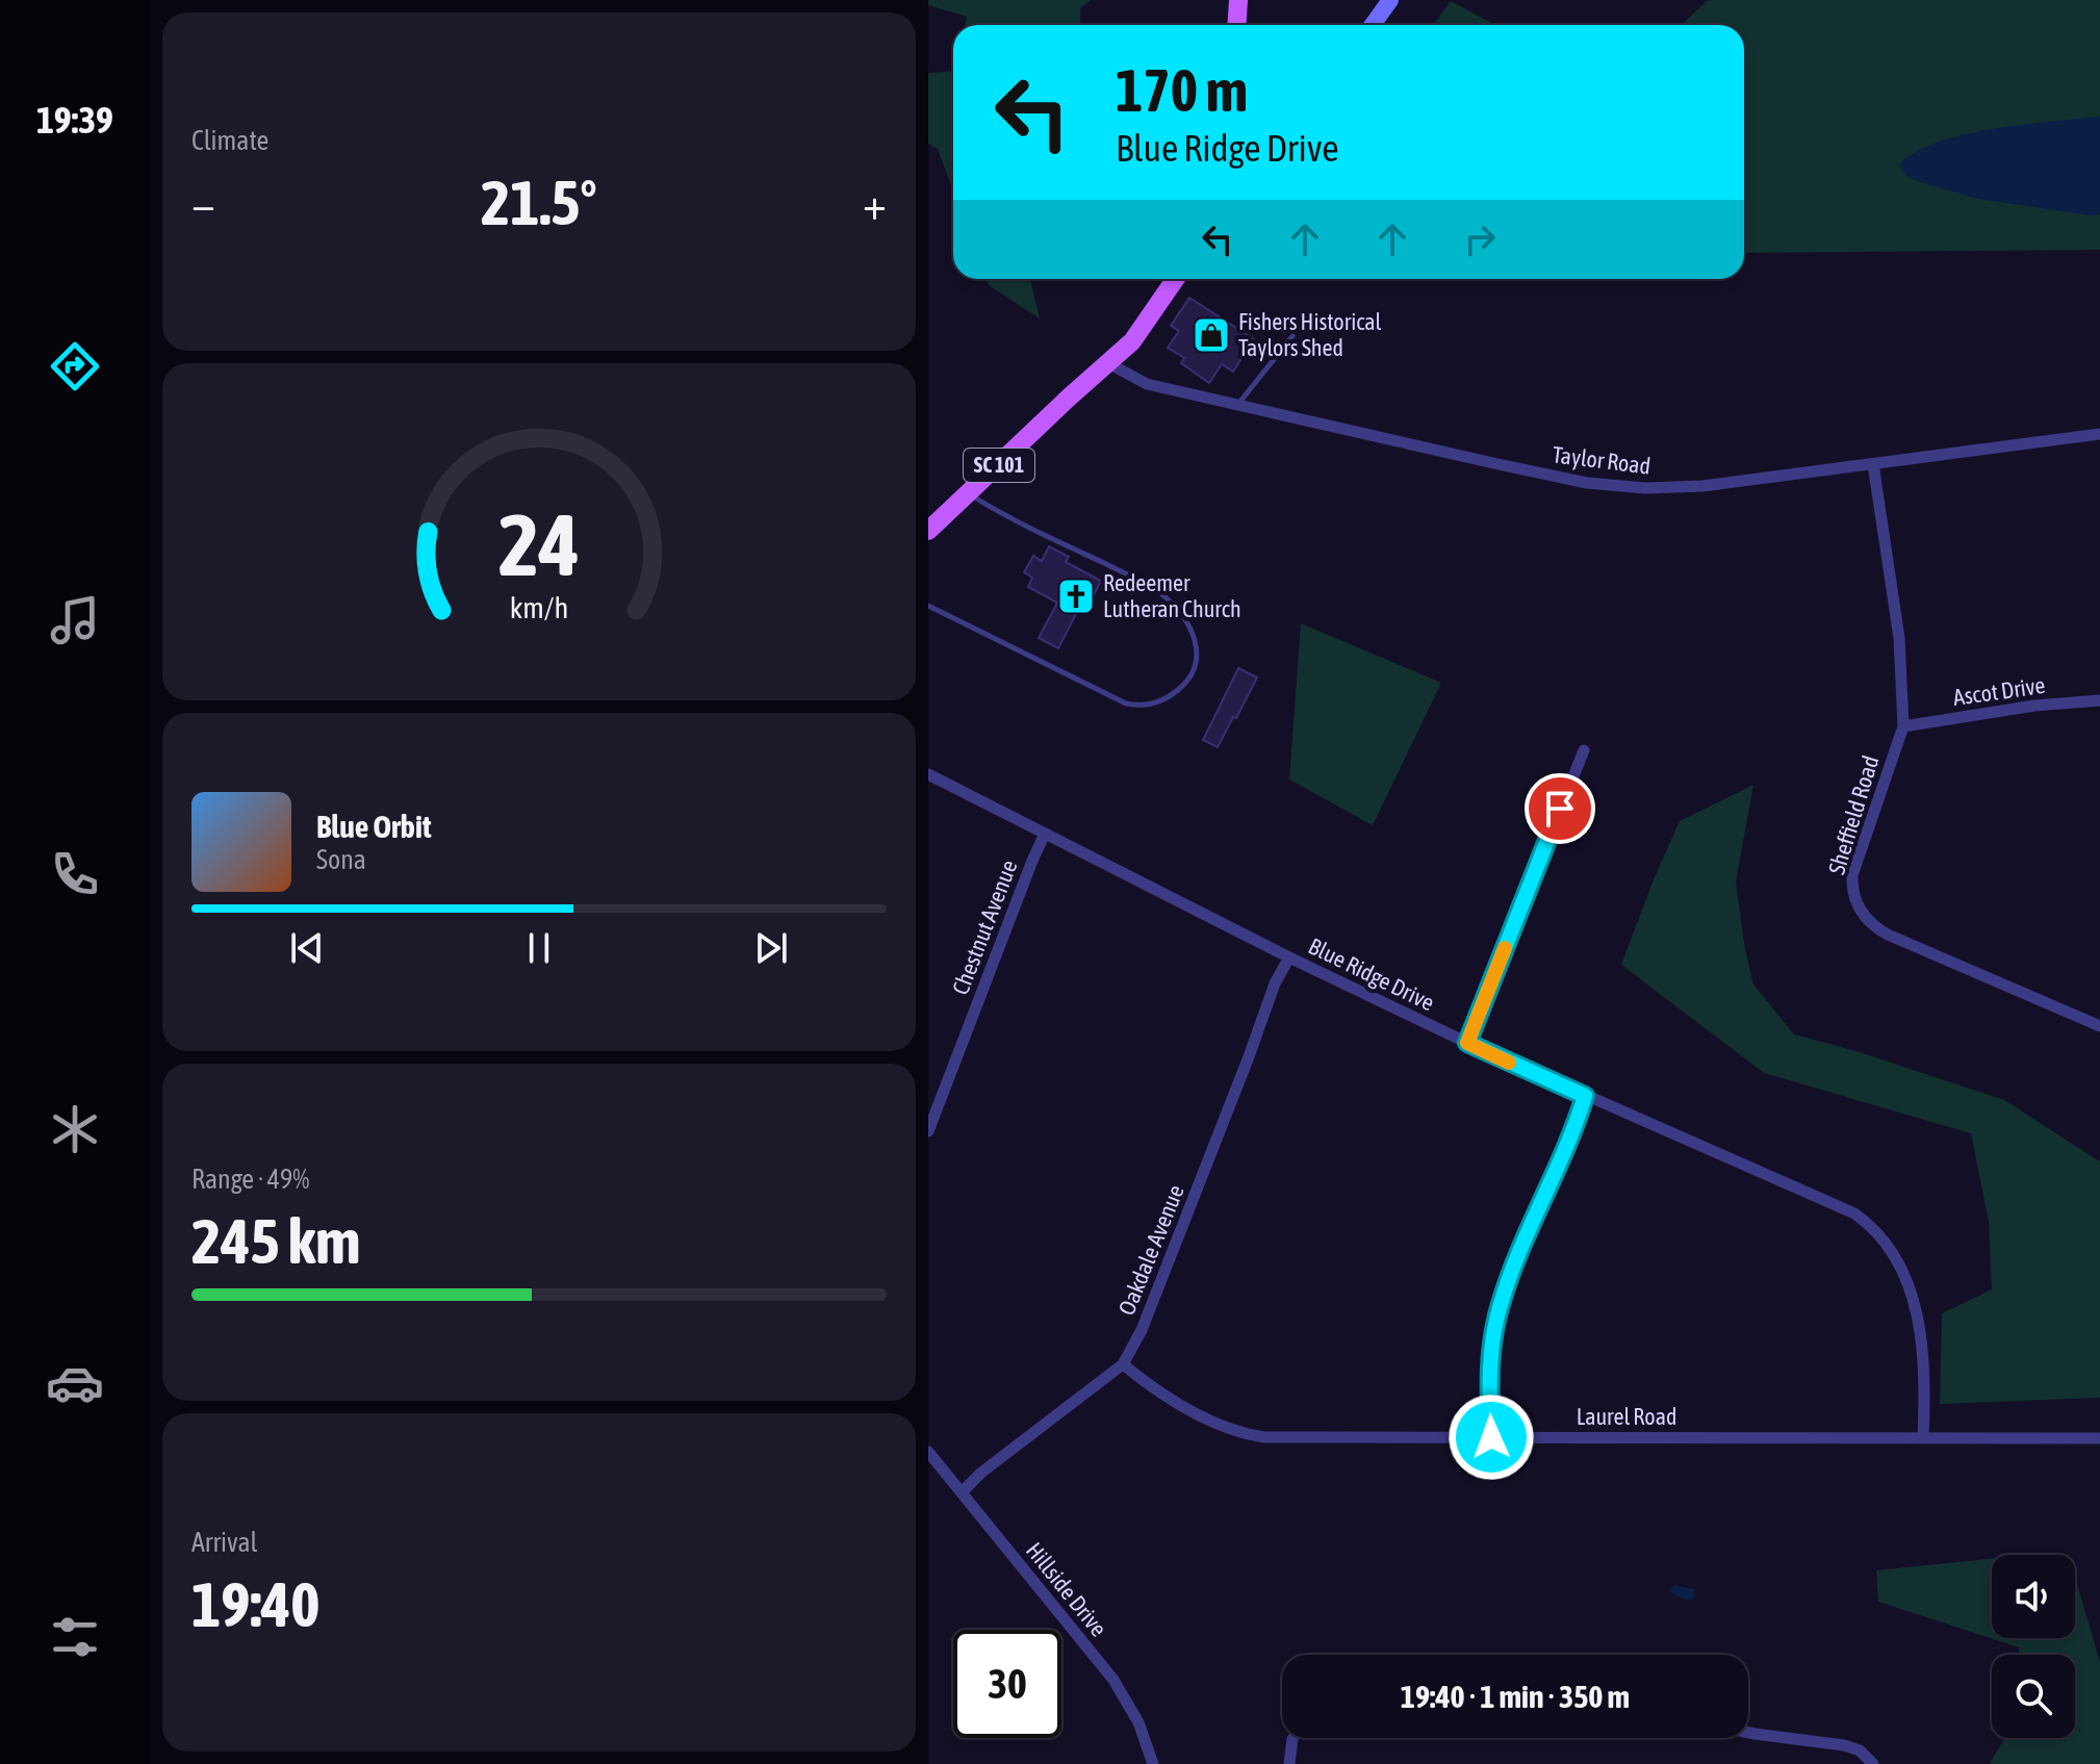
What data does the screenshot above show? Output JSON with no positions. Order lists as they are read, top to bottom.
{
  "streets": {
    "main road": ["SC 101"],
    "street": [
      "Taylor Road",
      "Ascot Drive",
      "Sheffield Road",
      "Chestnut Avenue",
      "Blue Ridge Drive",
      "Oakdale Avenue",
      "Laurel Road",
      "Hillside Drive"
    ]
  },
  "crossings": [
    ["Taylor Road", "SC 101"],
    ["Taylor Road", "Sheffield Road"],
    ["Ascot Drive", "Sheffield Road"],
    ["Chestnut Avenue", "Blue Ridge Drive"],
    ["Blue Ridge Drive", "Oakdale Avenue"],
    ["Blue Ridge Drive", "Laurel Road"],
    ["Oakdale Avenue", "Laurel Road"],
    ["Oakdale Avenue", "Hillside Drive"]
  ],
  "places": {
    "shop": ["Fishers Historical Taylors Shed"],
    "church": ["Redeemer Lutheran Church"]
  },
  "page": {
    "tabs": "19:39",
    "tile": [
      "Climate",
      ["Range · 49%", "245 km"],
      ["Arrival", "19:40"]
    ],
    "turn": ["170 m", "Blue Ridge Drive"],
    "heat": ["−", "21.5°", "+"],
    "song": ["Blue Orbit", "Sona"],
    "limit": "30",
    "trip": "19:40 · 1 min · 350 m",
    "gauge": ["24", "km/h"]
  }
}
